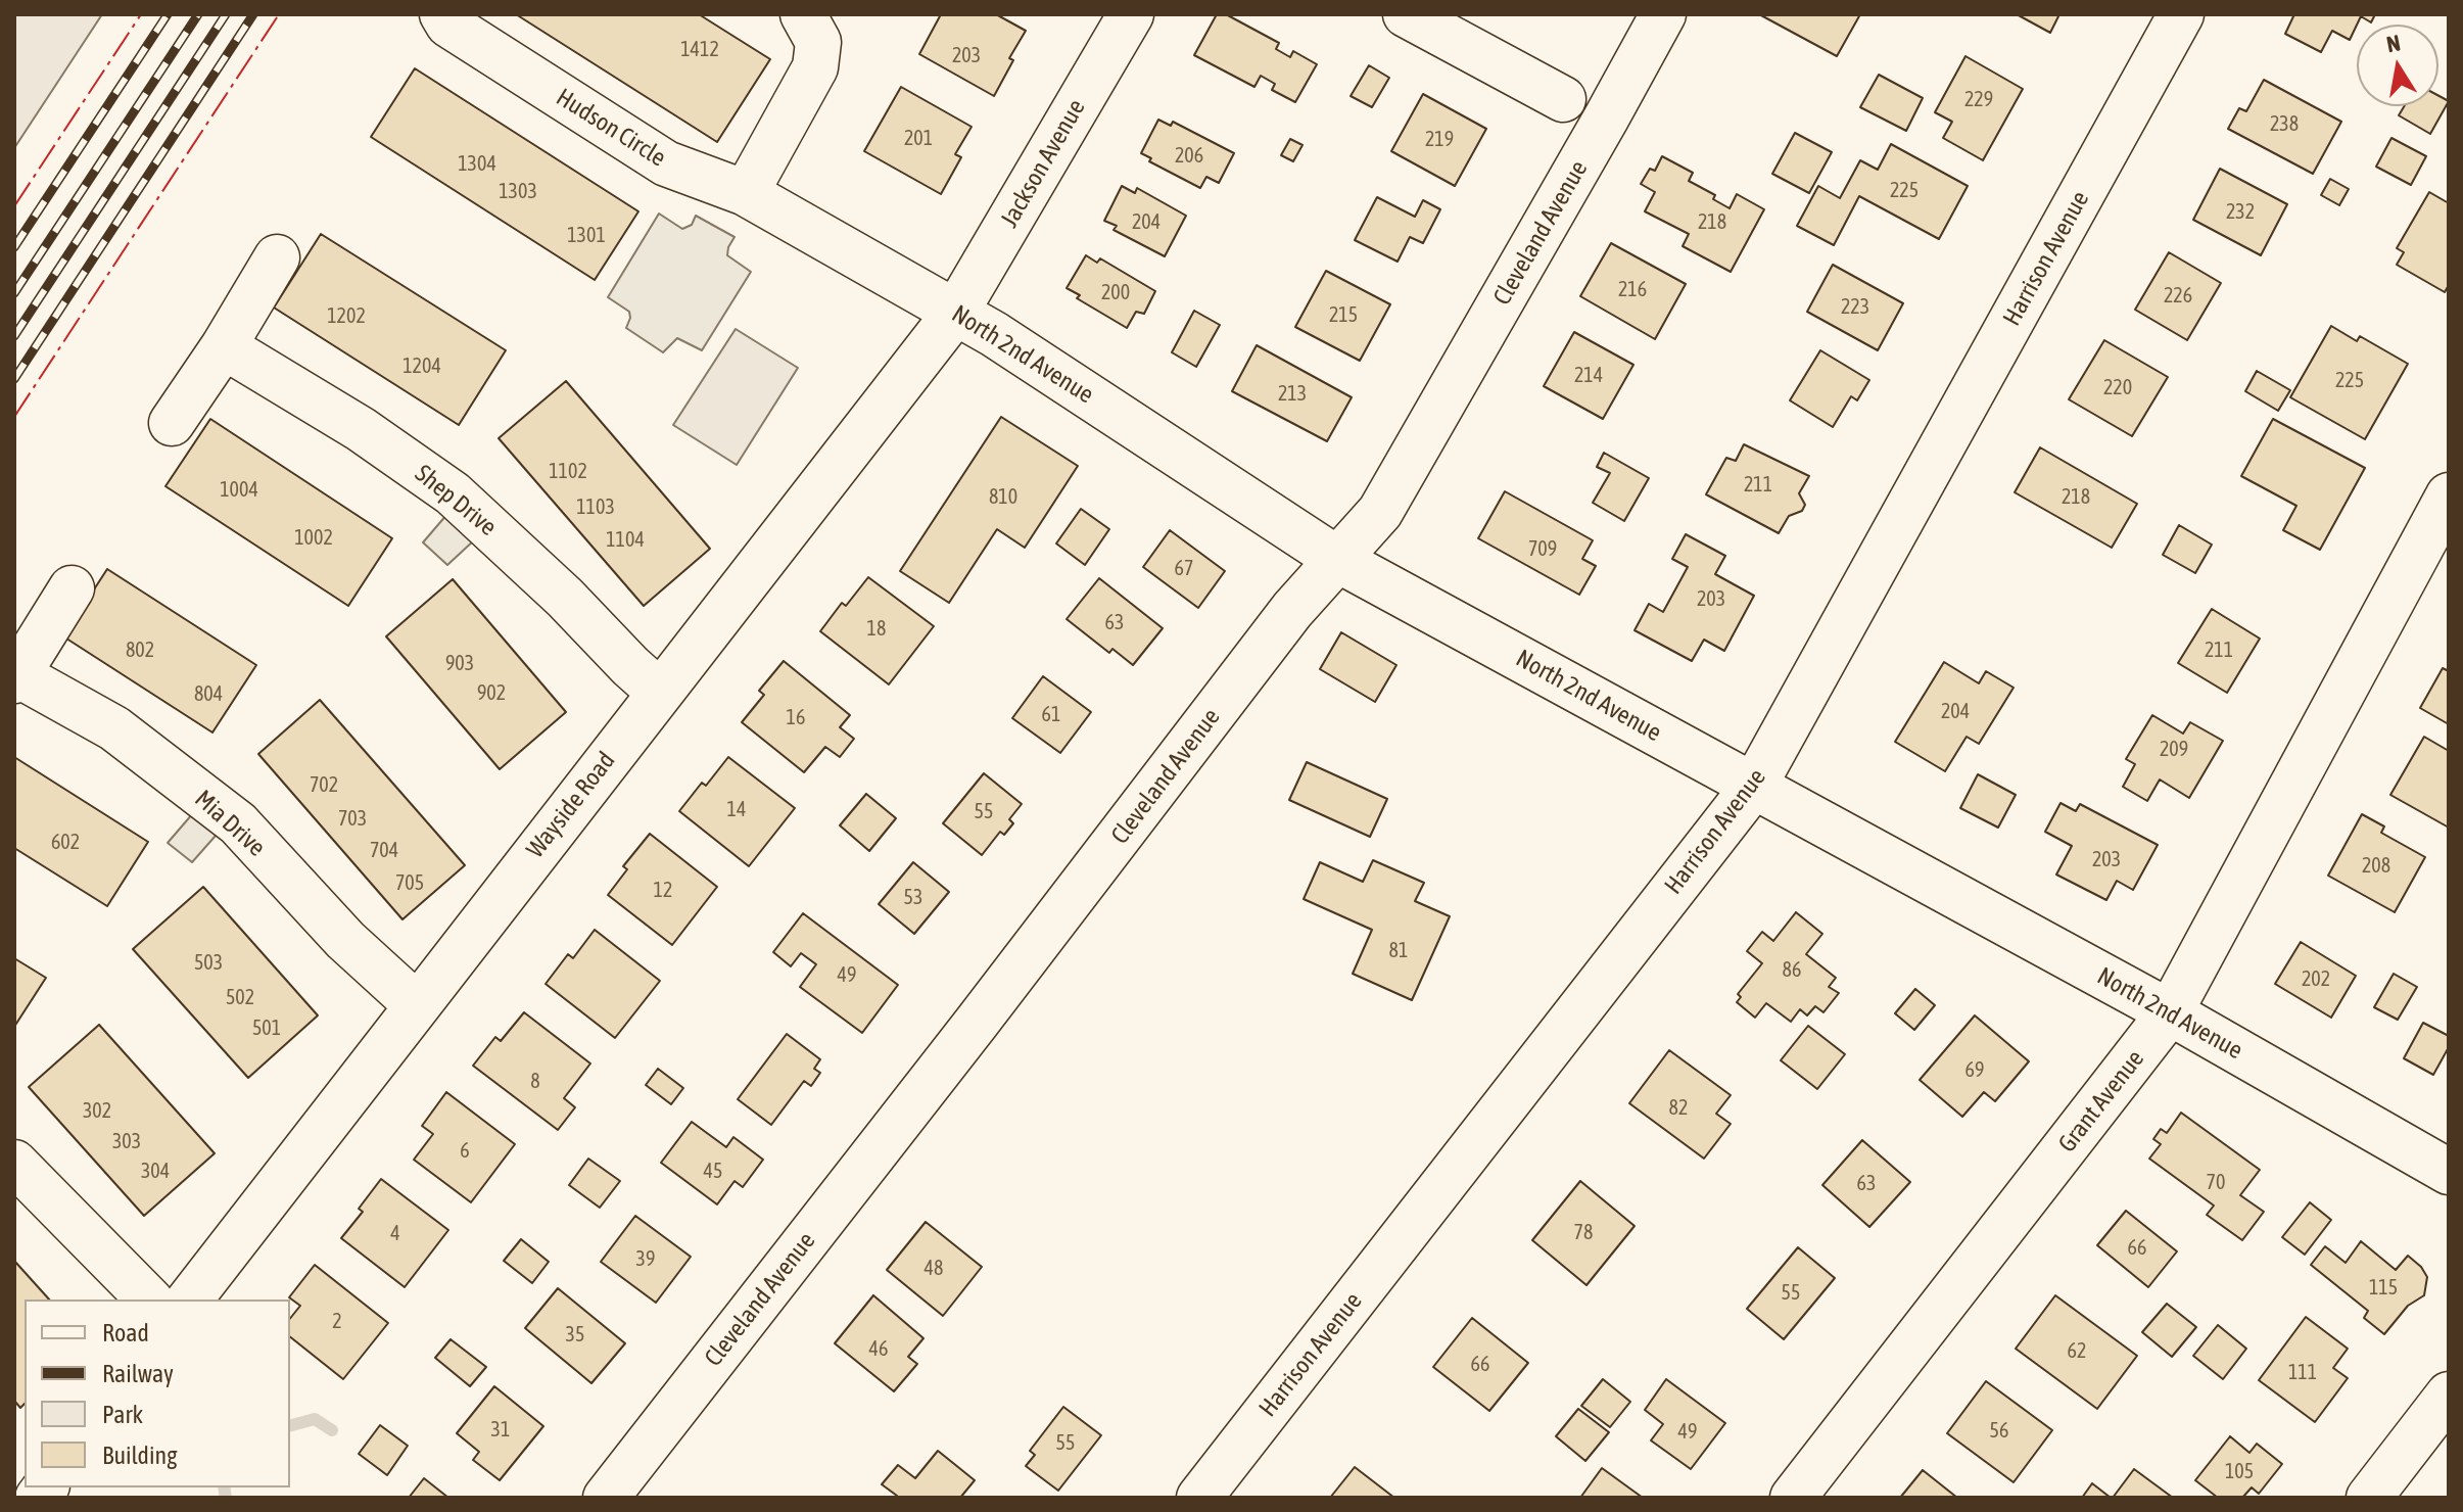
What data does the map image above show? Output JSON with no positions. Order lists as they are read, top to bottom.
{
  "streets": {
    "street": [
      "Hudson Circle",
      "Jackson Avenue",
      "Cleveland Avenue",
      "Harrison Avenue",
      "North 2nd Avenue",
      "Shep Drive",
      "Wayside Road",
      "Mia Drive",
      "Grant Avenue"
    ]
  },
  "crossings": [
    ["Hudson Circle", "North 2nd Avenue"],
    ["Jackson Avenue", "North 2nd Avenue"],
    ["Jackson Avenue", "Wayside Road"],
    ["Cleveland Avenue", "North 2nd Avenue"],
    ["Harrison Avenue", "North 2nd Avenue"],
    ["North 2nd Avenue", "Wayside Road"],
    ["North 2nd Avenue", "Grant Avenue"],
    ["Shep Drive", "Wayside Road"],
    ["Wayside Road", "Mia Drive"]
  ],
  "house_numbers": [
    "1412",
    "203",
    "229",
    "238",
    "201",
    "219",
    "206",
    "1304",
    "225",
    "1303",
    "232",
    "204",
    "218",
    "1301",
    "216",
    "200",
    "226",
    "223",
    "215",
    "1202",
    "1204",
    "214",
    "225",
    "220",
    "213",
    "1102",
    "211",
    "1004",
    "810",
    "218",
    "1103",
    "1002",
    "1104",
    "709",
    "67",
    "203",
    "63",
    "18",
    "802",
    "211",
    "903",
    "902",
    "804",
    "204",
    "61",
    "16",
    "209",
    "702",
    "14",
    "55",
    "703",
    "602",
    "704",
    "203",
    "208",
    "705",
    "12",
    "53",
    "81",
    "503",
    "86",
    "49",
    "202",
    "502",
    "501",
    "69",
    "8",
    "82",
    "302",
    "303",
    "6",
    "304",
    "45",
    "70",
    "63",
    "78",
    "4",
    "66",
    "39",
    "48",
    "115",
    "55",
    "2",
    "35",
    "46",
    "62",
    "66",
    "111",
    "31",
    "56",
    "49",
    "55",
    "105"
  ],
  "legend": [
    "Road",
    "Railway",
    "Park",
    "Building"
  ],
  "north": "top"
}
